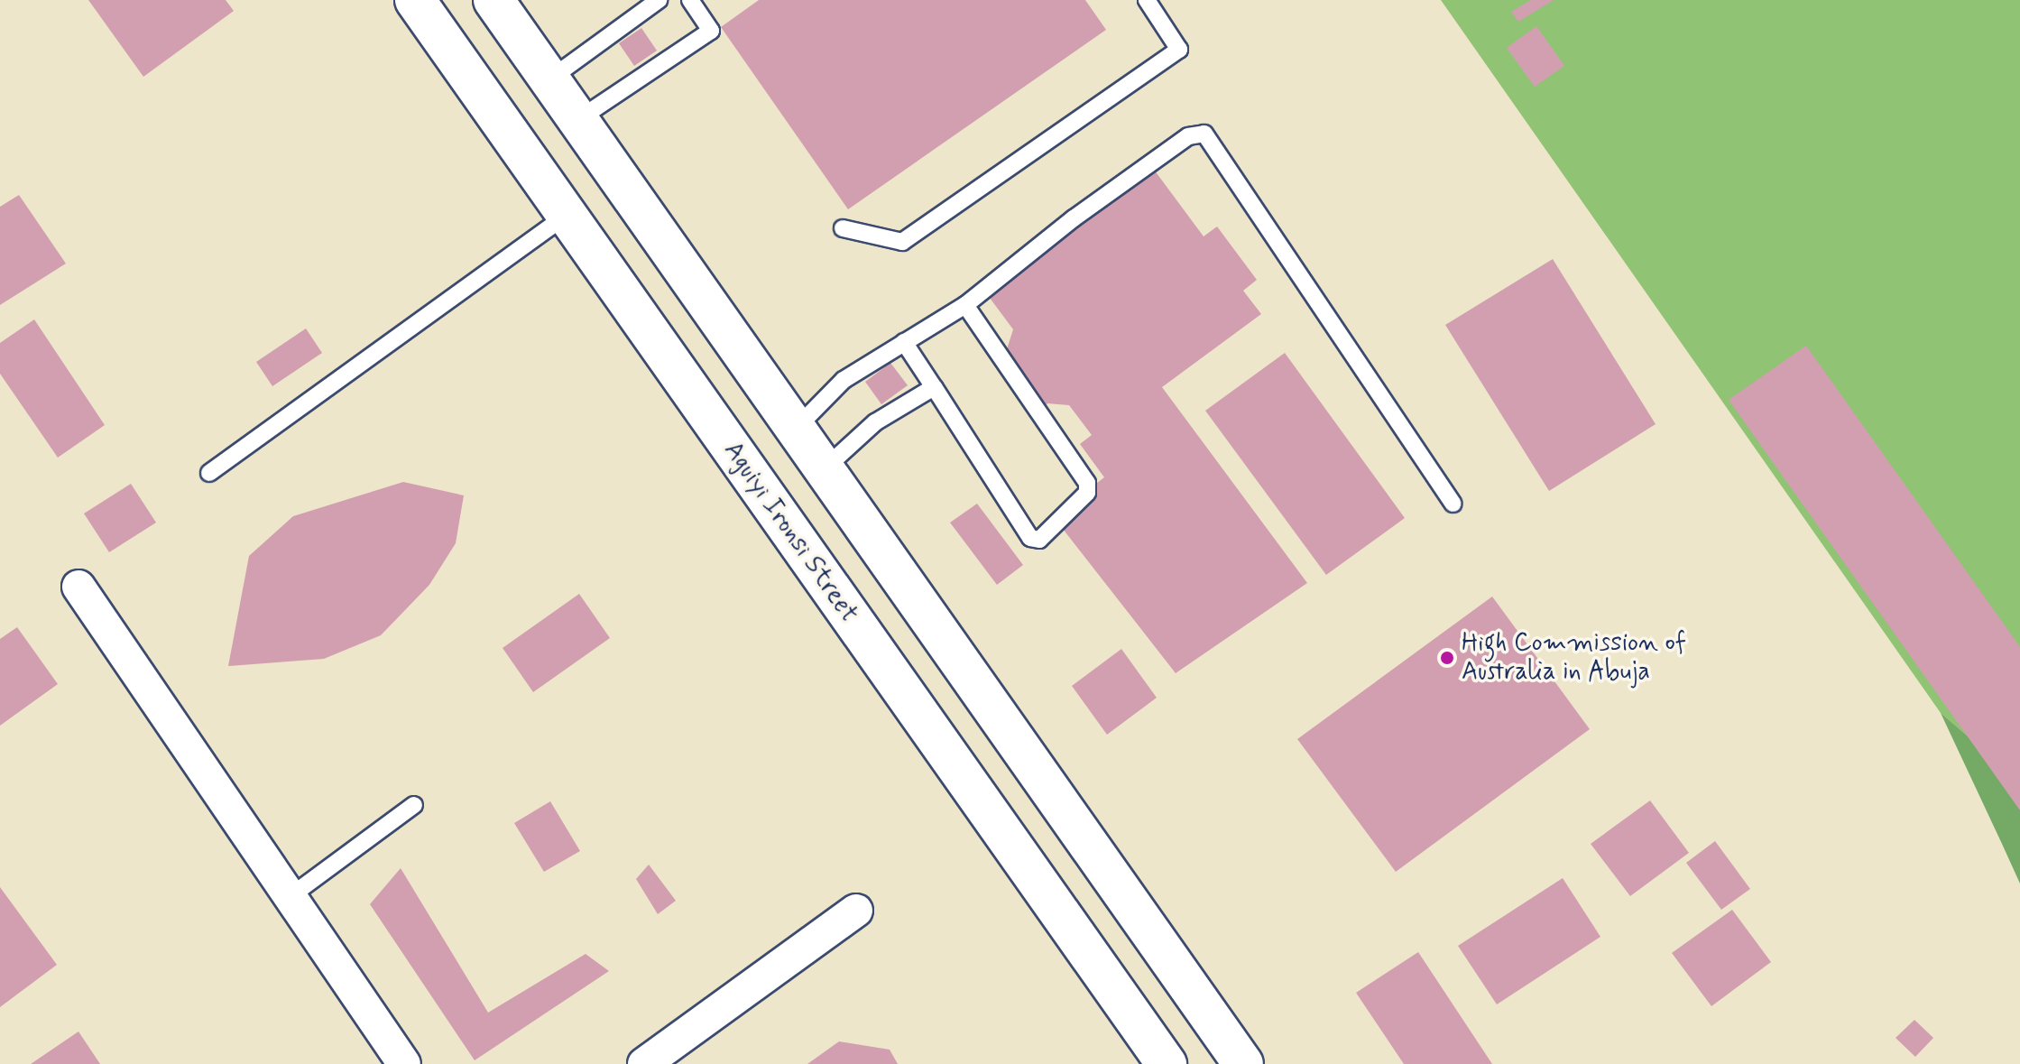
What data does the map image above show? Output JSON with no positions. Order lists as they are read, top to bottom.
{
  "streets": {
    "main road": ["Aguiyi Ironsi Street"]
  },
  "places": ["High Commission of Australia in Abuja"]
}
